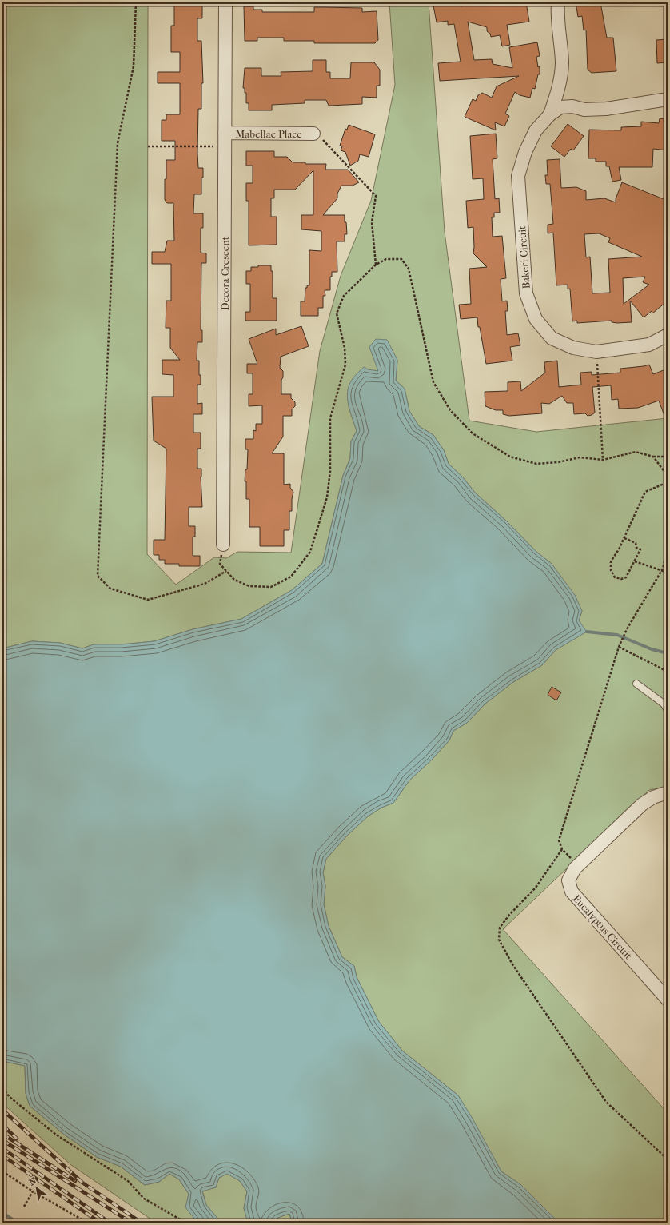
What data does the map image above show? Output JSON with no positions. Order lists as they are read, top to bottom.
{
  "streets": {
    "street": [
      "Mabellae Place",
      "Bakeri Circuit",
      "Decora Crescent",
      "Eucalyptus Circuit"
    ]
  },
  "crossings": [
    ["Mabellae Place", "Decora Crescent"]
  ],
  "north": "top left"
}
